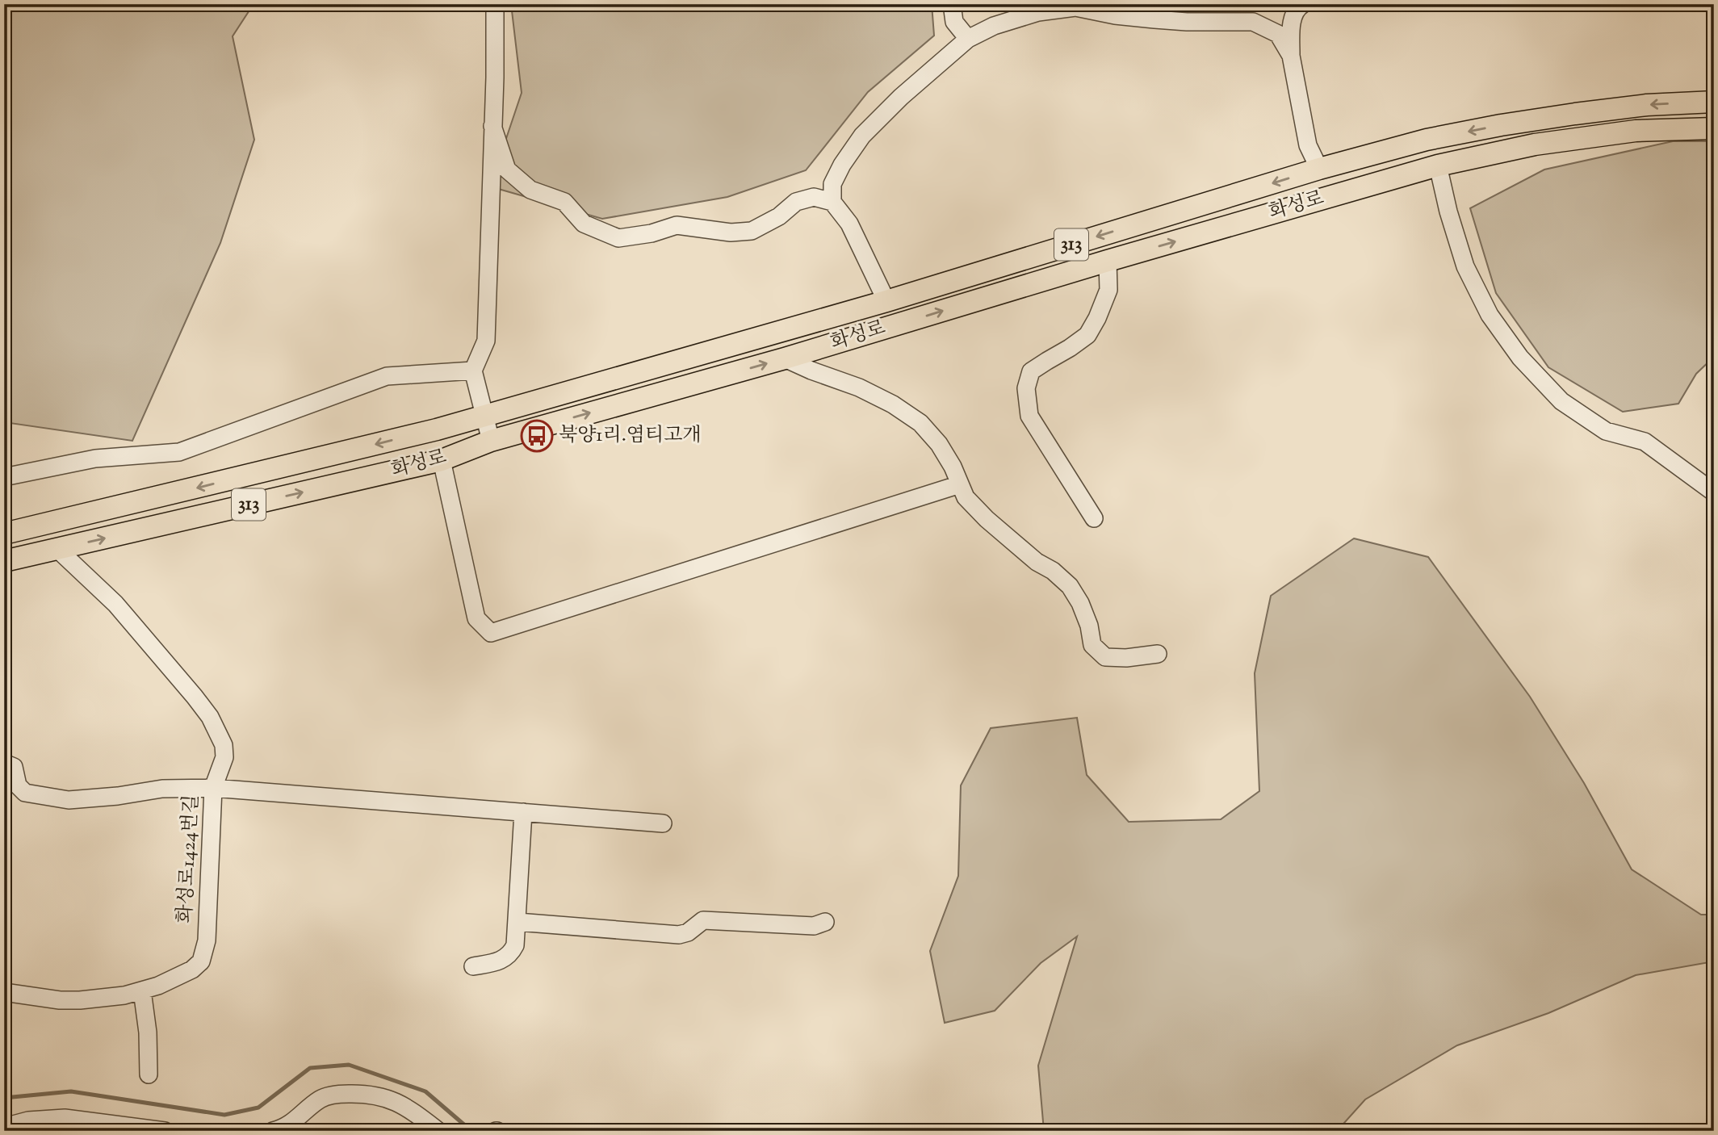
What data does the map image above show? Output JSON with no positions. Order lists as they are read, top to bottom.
{
  "streets": {
    "main road": ["화성로", "313"],
    "street": ["화성로1424번길"]
  },
  "crossings": [
    ["화성로", "화성로1424번길"]
  ],
  "places": {
    "bus stop": ["북양1리.염티고개"]
  }
}
